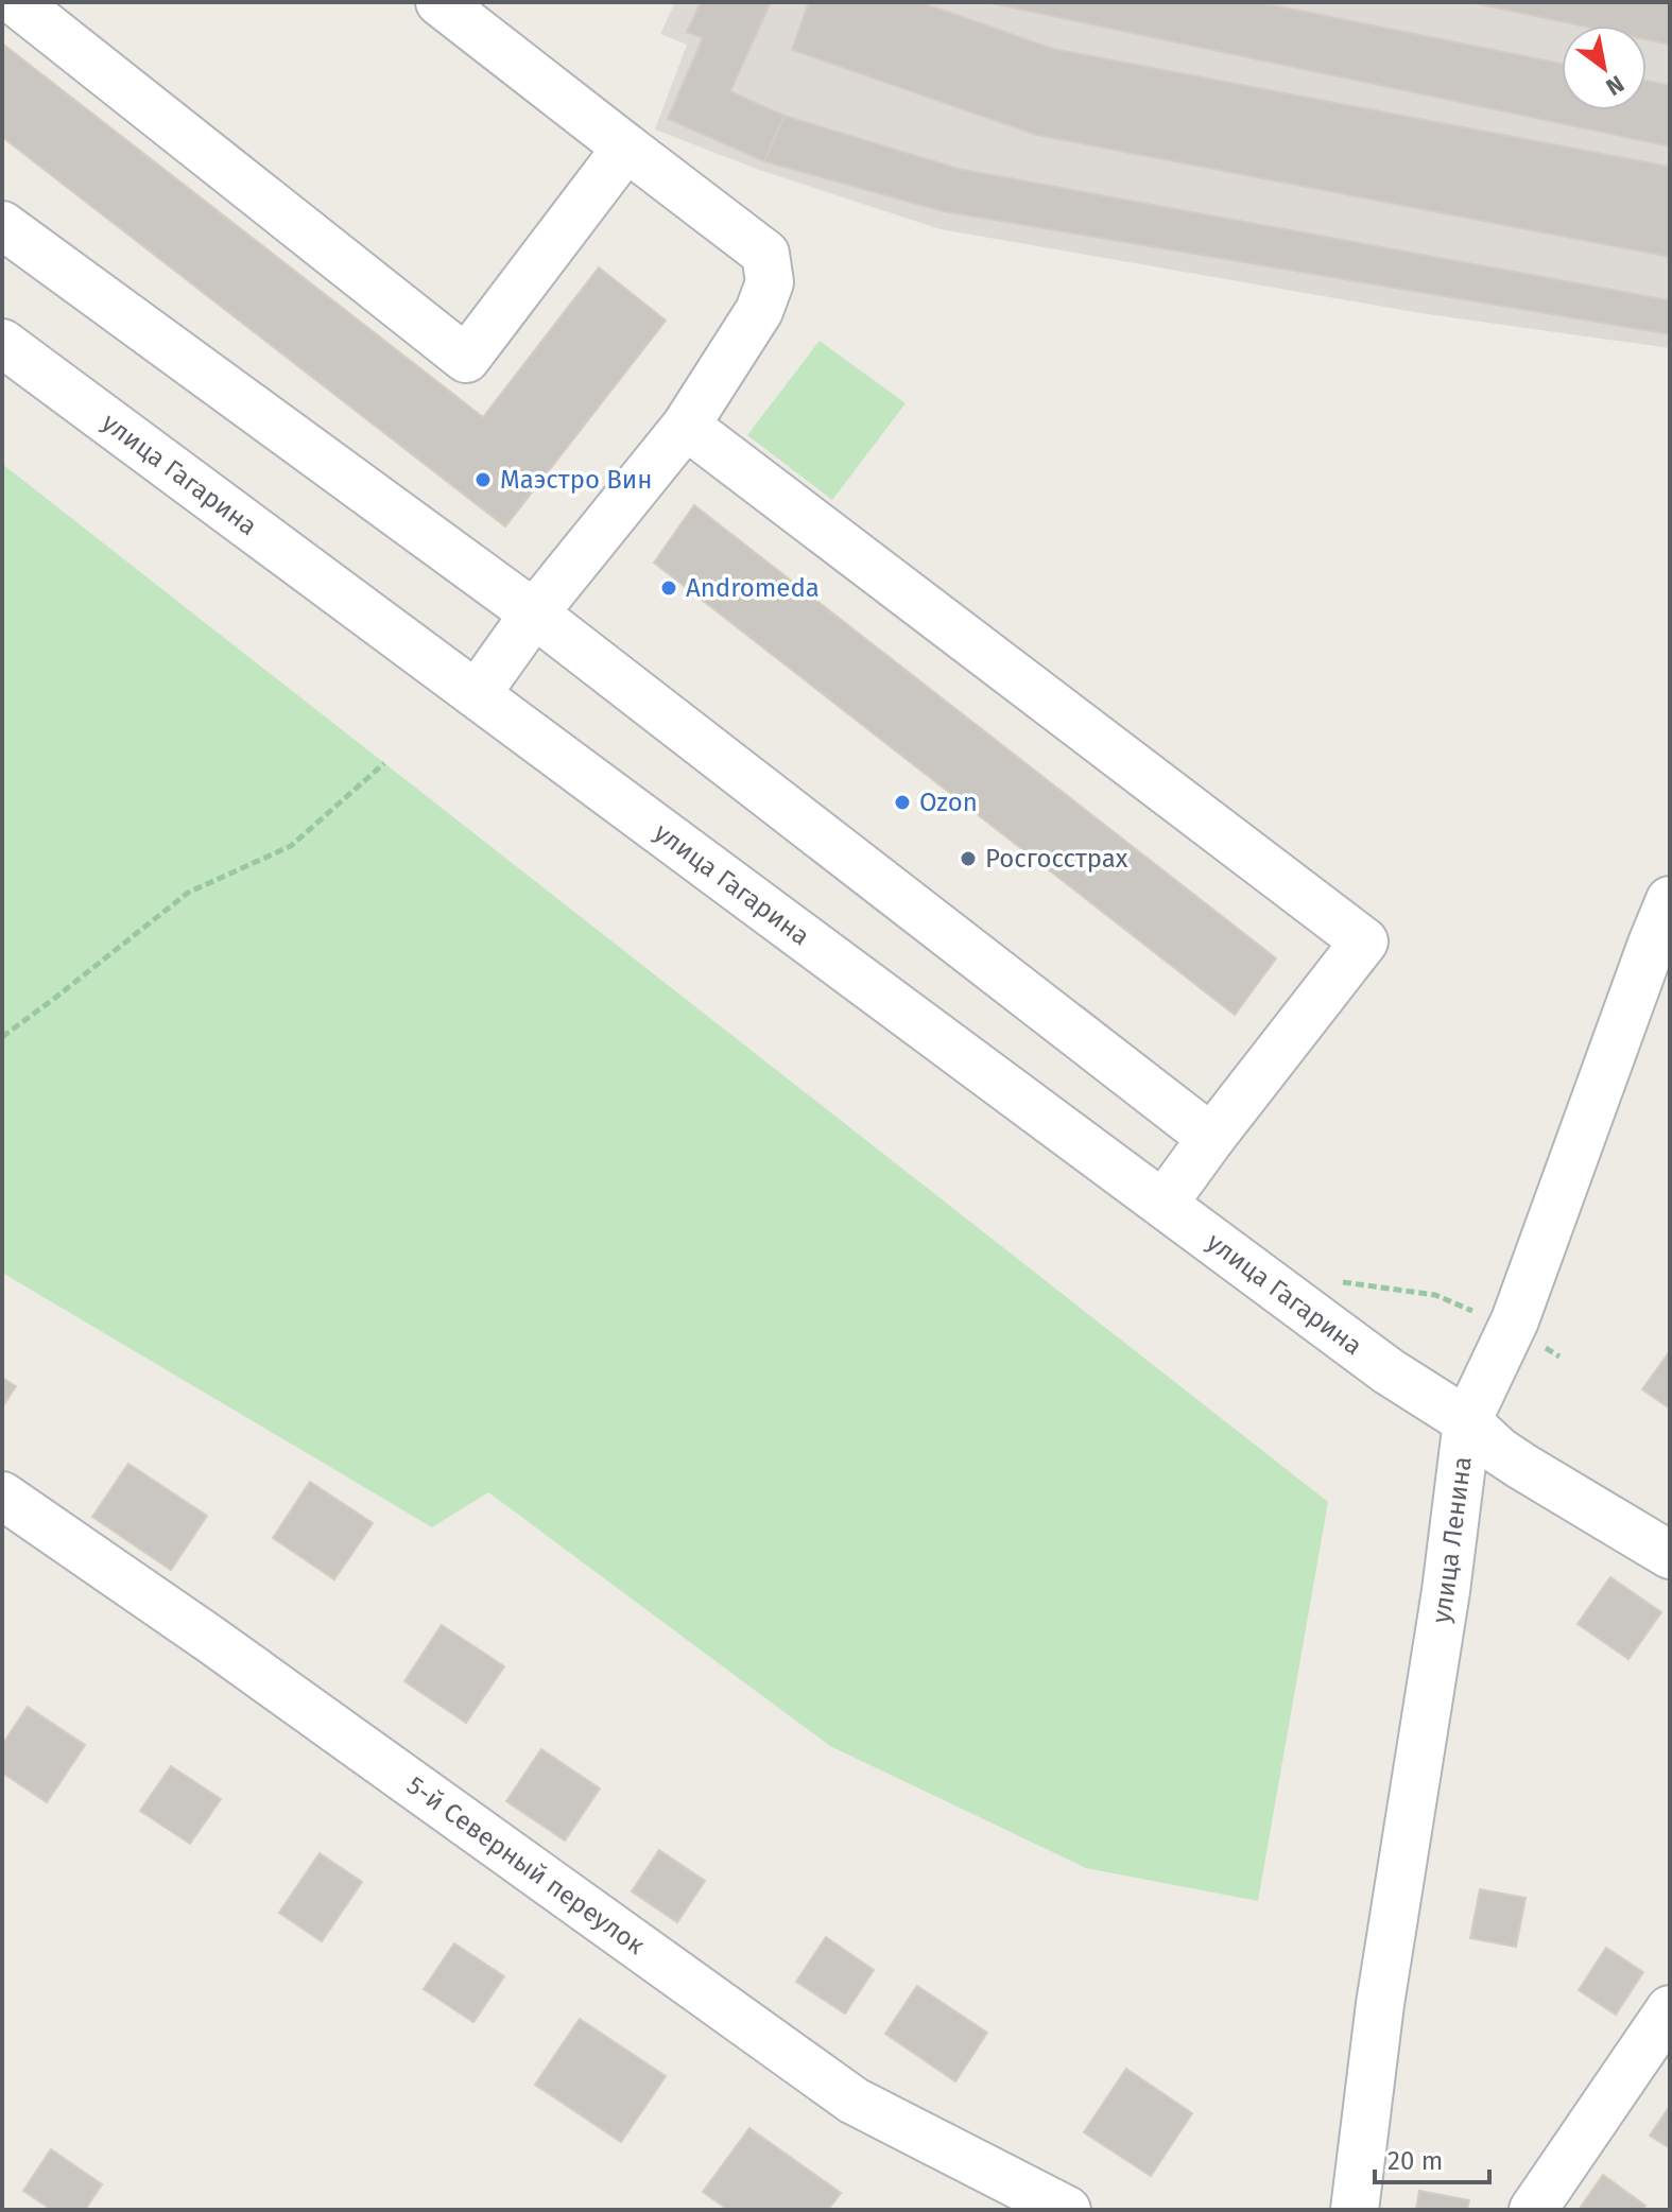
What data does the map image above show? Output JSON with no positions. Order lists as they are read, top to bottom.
{
  "streets": {
    "street": ["улица Гагарина", "улица Ленина", "5-й Северный переулок"]
  },
  "crossings": [
    ["улица Гагарина", "улица Ленина"]
  ],
  "places": [
    "Маэстро Вин",
    "Andromeda",
    "Ozon",
    "Росгосстрах"
  ],
  "scale_bar": "20 m",
  "north": "bottom right"
}
